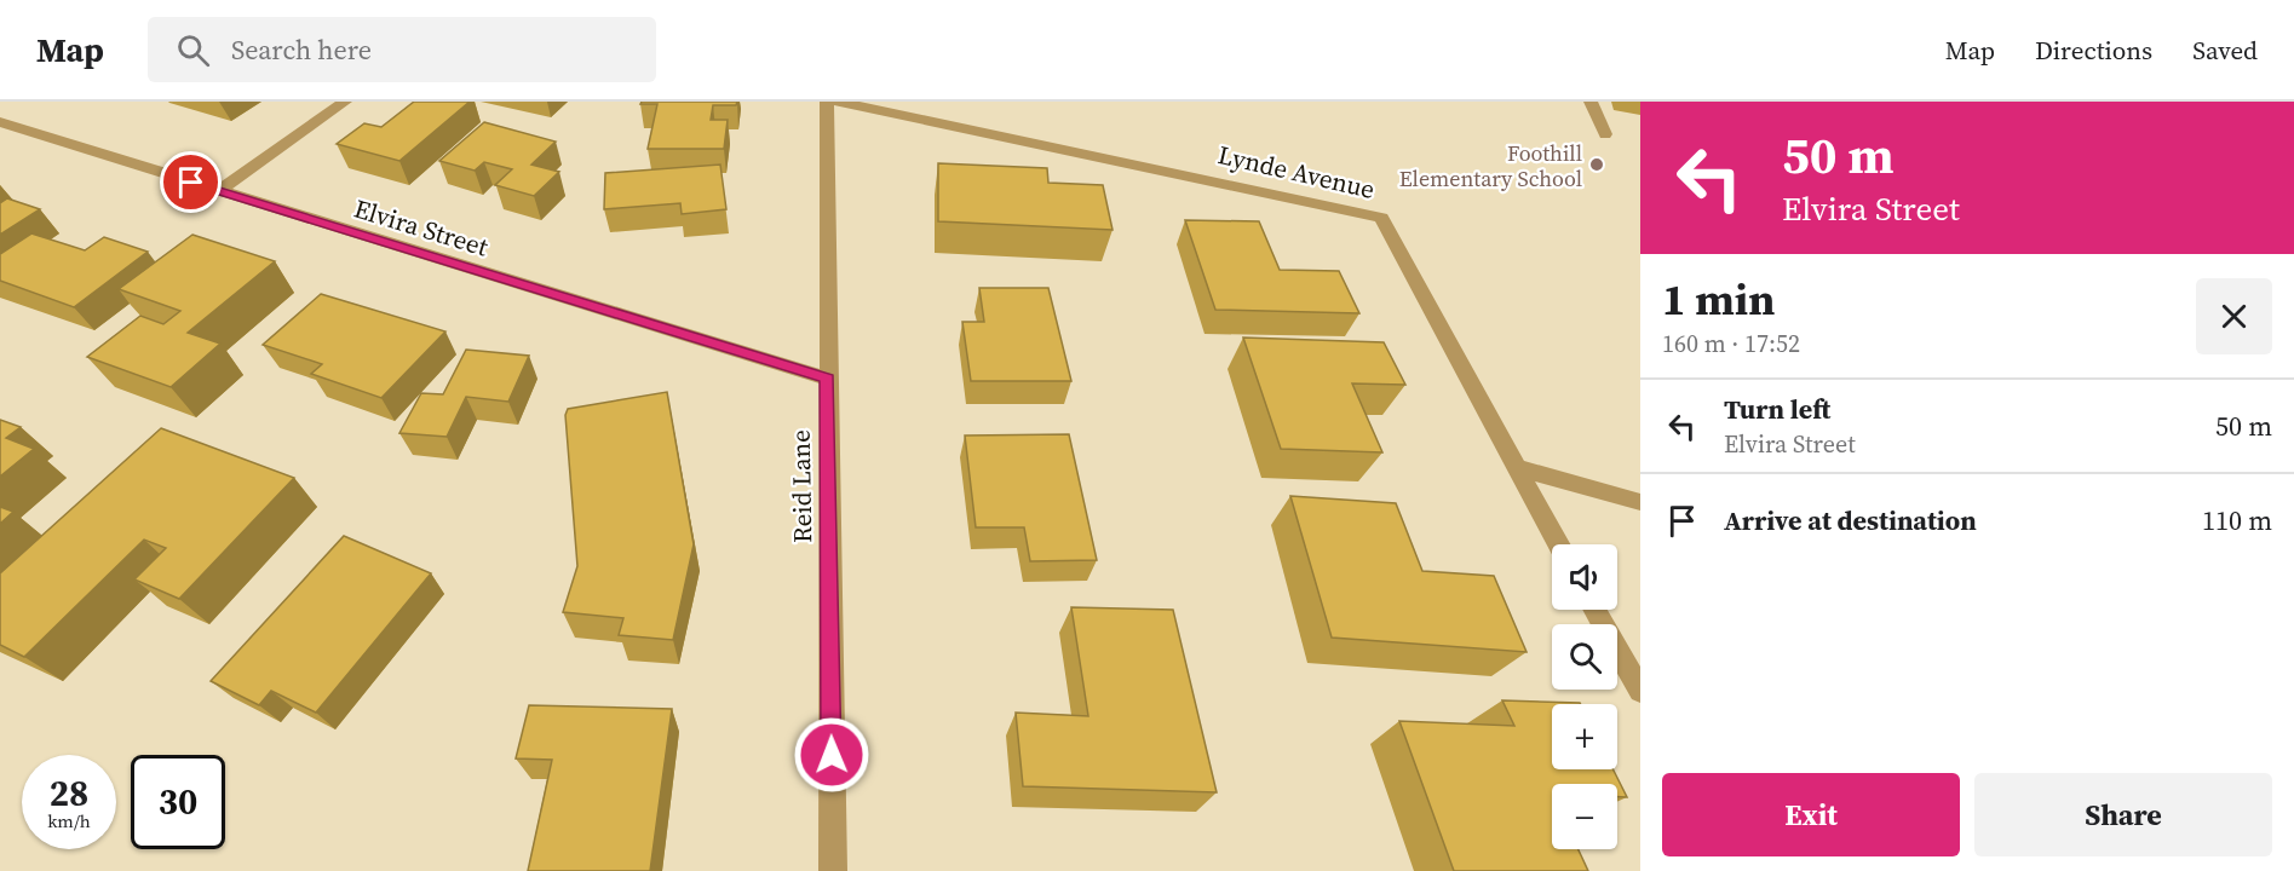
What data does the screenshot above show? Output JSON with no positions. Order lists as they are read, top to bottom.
{
  "streets": {
    "street": ["Lynde Avenue", "Elvira Street", "Reid Lane"]
  },
  "crossings": [
    ["Elvira Street", "Reid Lane"]
  ],
  "places": ["Foothill Elementary School"],
  "page": {
    "header": "Map",
    "search": "Search here",
    "nav": ["Map", "Directions", "Saved"],
    "turn": ["50 m", "Elvira Street"],
    "heading": ["1 min", "160 m · 17:52"],
    "list": [
      {
        "name": "Turn left",
        "note": "Elvira Street",
        "value": "50 m"
      },
      {
        "name": "Arrive at destination",
        "value": "110 m"
      }
    ],
    "map_buttons": ["+", "−"],
    "speed": "28 km/h",
    "limit": "30",
    "buttons": ["Exit", "Share"]
  }
}
